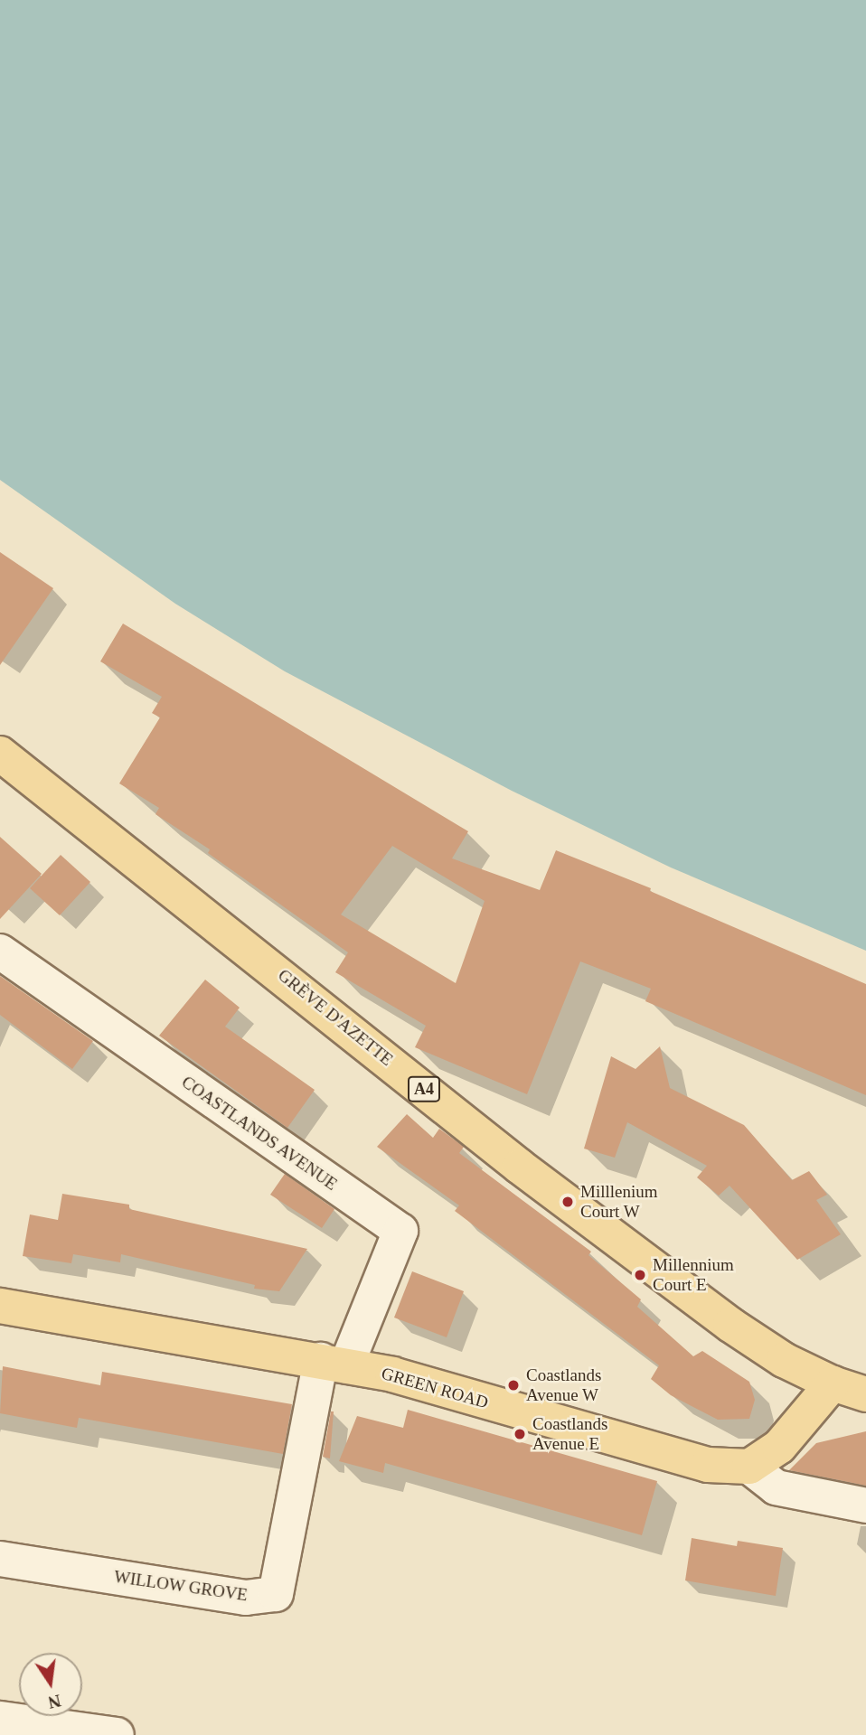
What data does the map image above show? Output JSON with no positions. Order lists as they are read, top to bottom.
{
  "streets": {
    "main road": ["GRÈVE D'AZETTE", "A4", "GREEN ROAD"],
    "street": ["COASTLANDS AVENUE", "WILLOW GROVE"]
  },
  "crossings": [
    ["COASTLANDS AVENUE", "GREEN ROAD"],
    ["COASTLANDS AVENUE", "WILLOW GROVE"],
    ["GREEN ROAD", "WILLOW GROVE"]
  ],
  "places": [
    "Milllenium Court W",
    "Millennium Court E",
    "Coastlands Avenue W",
    "Coastlands Avenue E"
  ],
  "north": "bottom"
}
